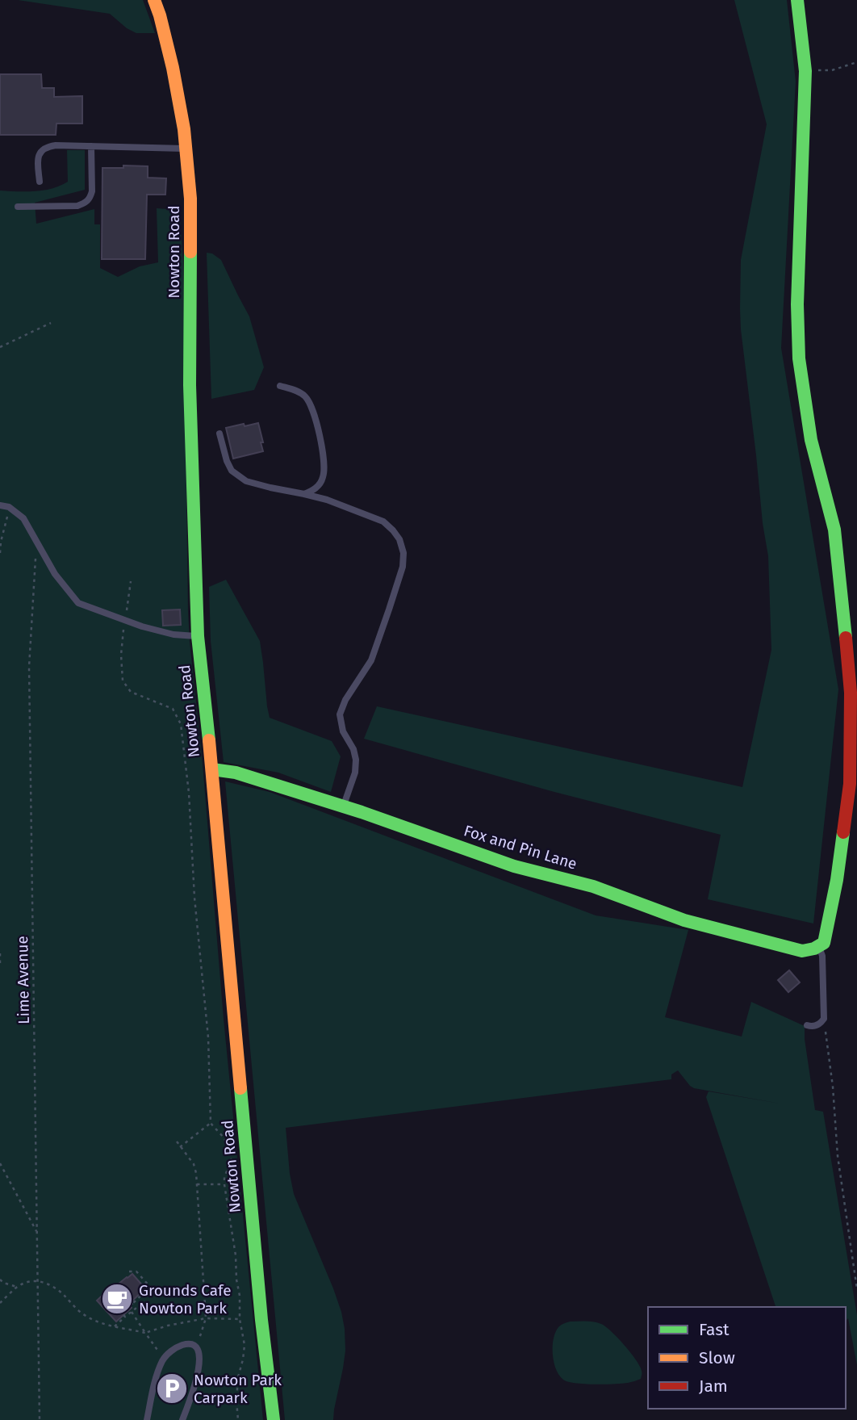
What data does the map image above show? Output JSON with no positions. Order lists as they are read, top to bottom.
{
  "streets": {
    "street": ["Nowton Road", "Fox and Pin Lane"],
    "path": ["Lime Avenue"]
  },
  "crossings": [
    ["Nowton Road", "Fox and Pin Lane"]
  ],
  "places": {
    "cafe": ["Grounds Cafe Nowton Park"],
    "parking": ["Nowton Park Carpark"]
  },
  "legend": ["Fast", "Slow", "Jam"]
}
